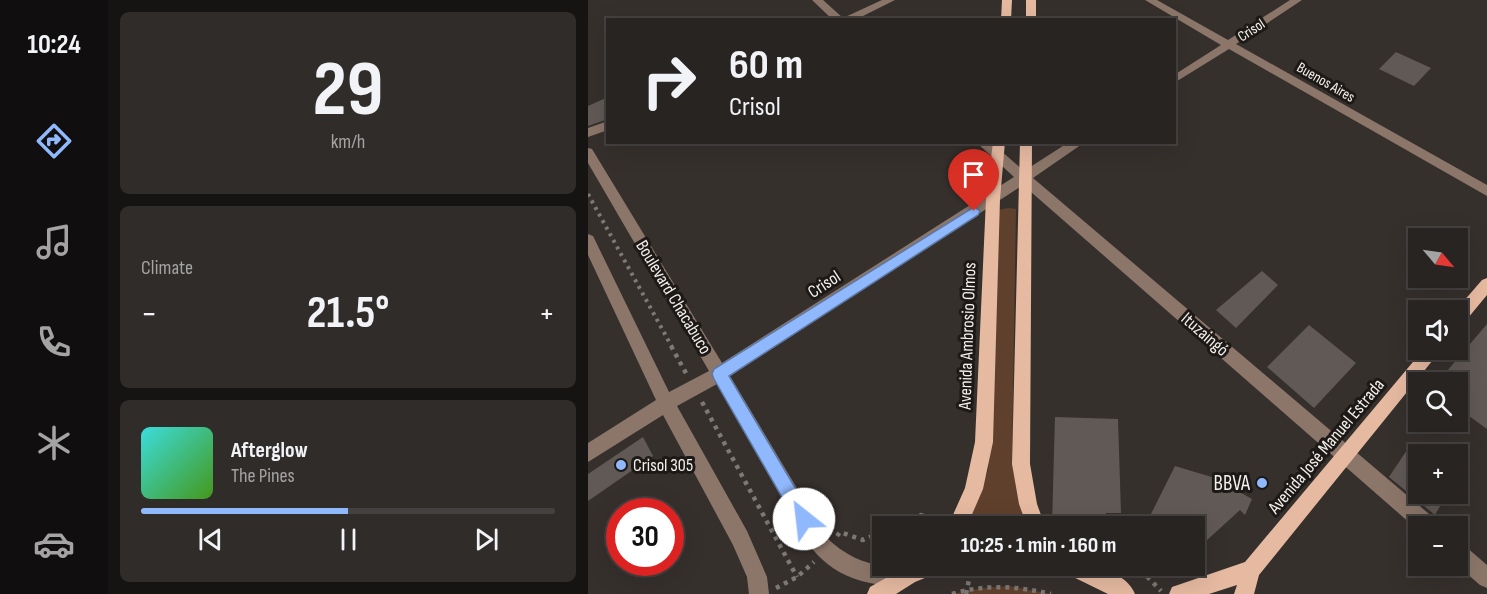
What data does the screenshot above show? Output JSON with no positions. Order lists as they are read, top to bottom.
{
  "streets": {
    "main road": ["Avenida Ambrosio Olmos", "Avenida José Manuel Estrada"],
    "street": [
      "Crisol",
      "Buenos Aires",
      "Boulevard Chacabuco",
      "Ituzaingó"
    ]
  },
  "crossings": [
    ["Crisol", "Buenos Aires"],
    ["Crisol", "Boulevard Chacabuco"],
    ["Crisol", "Ituzaingó"],
    ["Crisol", "Avenida Ambrosio Olmos"],
    ["Ituzaingó", "Avenida Ambrosio Olmos"],
    ["Ituzaingó", "Avenida José Manuel Estrada"]
  ],
  "places": ["Crisol 305", "BBVA"],
  "north": "bottom right",
  "page": {
    "tabs": "10:24",
    "tile": [
      ["29", "km/h"],
      "Climate"
    ],
    "turn": ["60 m", "Crisol"],
    "map_buttons": ["+", "−"],
    "heat": ["−", "21.5°", "+"],
    "song": ["Afterglow", "The Pines"],
    "limit": "30",
    "trip": "10:25 · 1 min · 160 m"
  }
}
